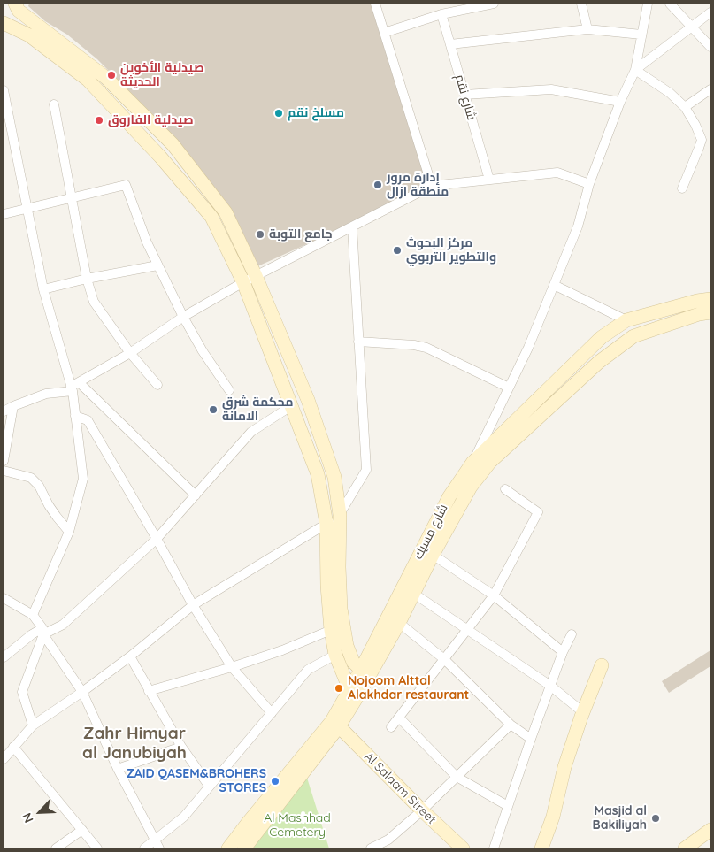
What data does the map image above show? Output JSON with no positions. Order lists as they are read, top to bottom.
{
  "streets": {
    "street": ["شارع نقم", "شارع مسيك", "Al Salaam Street"]
  },
  "crossings": [
    ["شارع مسيك", "Al Salaam Street"]
  ],
  "districts": ["Zahr Himyar al Janubiyah"],
  "parks": ["Al Mashhad Cemetery"],
  "places": [
    "صيدلية الأخوين الحديثة",
    "مسلخ نقم",
    "صيدلية الفاروق",
    "إدارة مرور منطقة ازال",
    "جامع التوبة",
    "مركز البحوث والتطوير التربوي",
    "محكمة شرق الامانة",
    "Nojoom Alttal Alakhdar restaurant",
    "ZAID QASEM&BROHERS STORES",
    "Masjid al Bakiliyah"
  ],
  "north": "bottom left"
}
